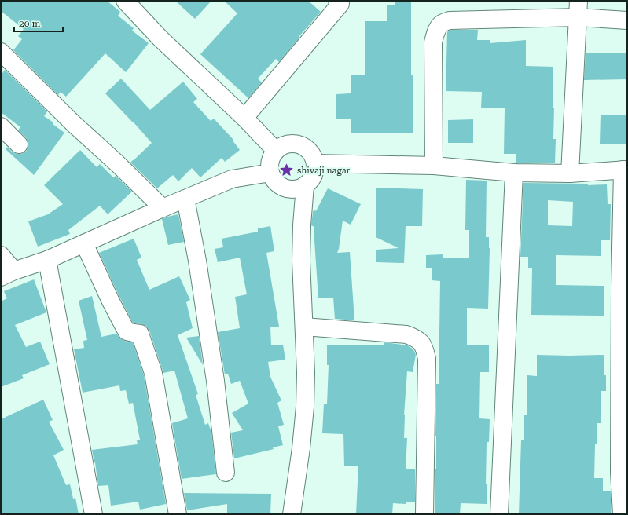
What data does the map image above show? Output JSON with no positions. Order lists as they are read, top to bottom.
{
  "places": {
    "place": ["shivaji nagar"]
  },
  "scale_bar": "20 m"
}
